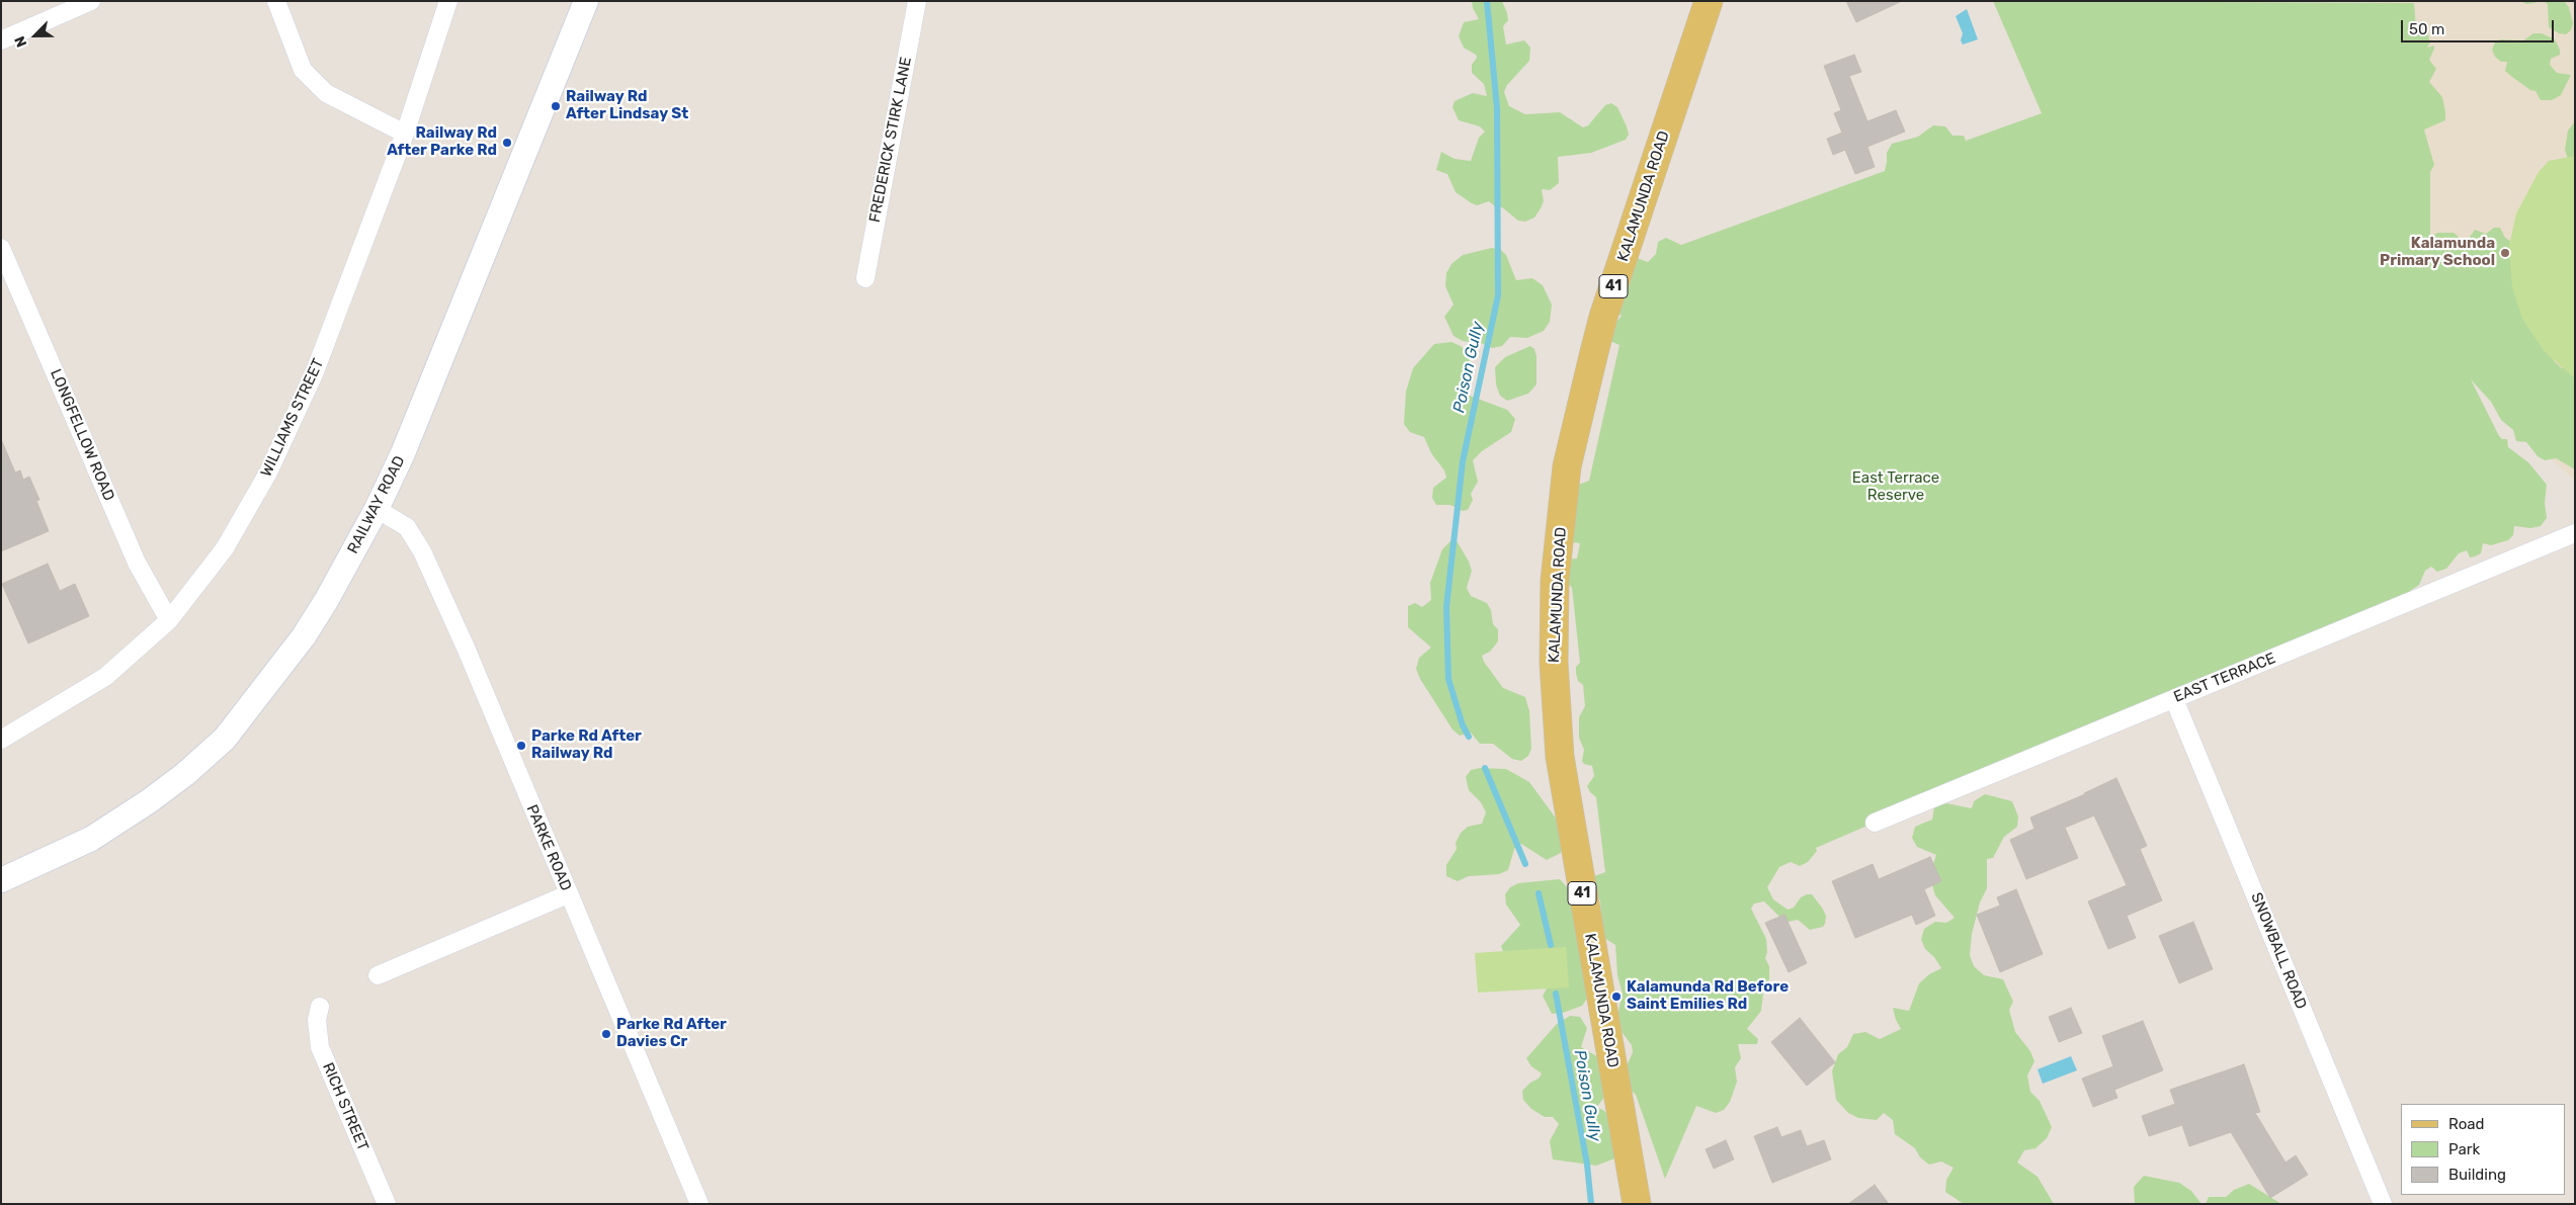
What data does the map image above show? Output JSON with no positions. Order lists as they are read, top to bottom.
{
  "streets": {
    "main road": ["KALAMUNDA ROAD", "41"],
    "street": [
      "FREDERICK STIRK LANE",
      "WILLIAMS STREET",
      "LONGFELLOW ROAD",
      "RAILWAY ROAD",
      "EAST TERRACE",
      "PARKE ROAD",
      "SNOWBALL ROAD",
      "RICH STREET"
    ]
  },
  "crossings": [
    ["WILLIAMS STREET", "LONGFELLOW ROAD"],
    ["RAILWAY ROAD", "PARKE ROAD"],
    ["EAST TERRACE", "SNOWBALL ROAD"]
  ],
  "water": ["Poison Gully"],
  "parks": ["East Terrace Reserve"],
  "places": [
    "Railway Rd After Lindsay St",
    "Railway Rd After Parke Rd",
    "Kalamunda Primary School",
    "Parke Rd After Railway Rd",
    "Kalamunda Rd Before Saint Emilies Rd",
    "Parke Rd After Davies Cr"
  ],
  "legend": ["Road", "Park", "Building"],
  "scale_bar": "50 m",
  "north": "bottom left"
}
